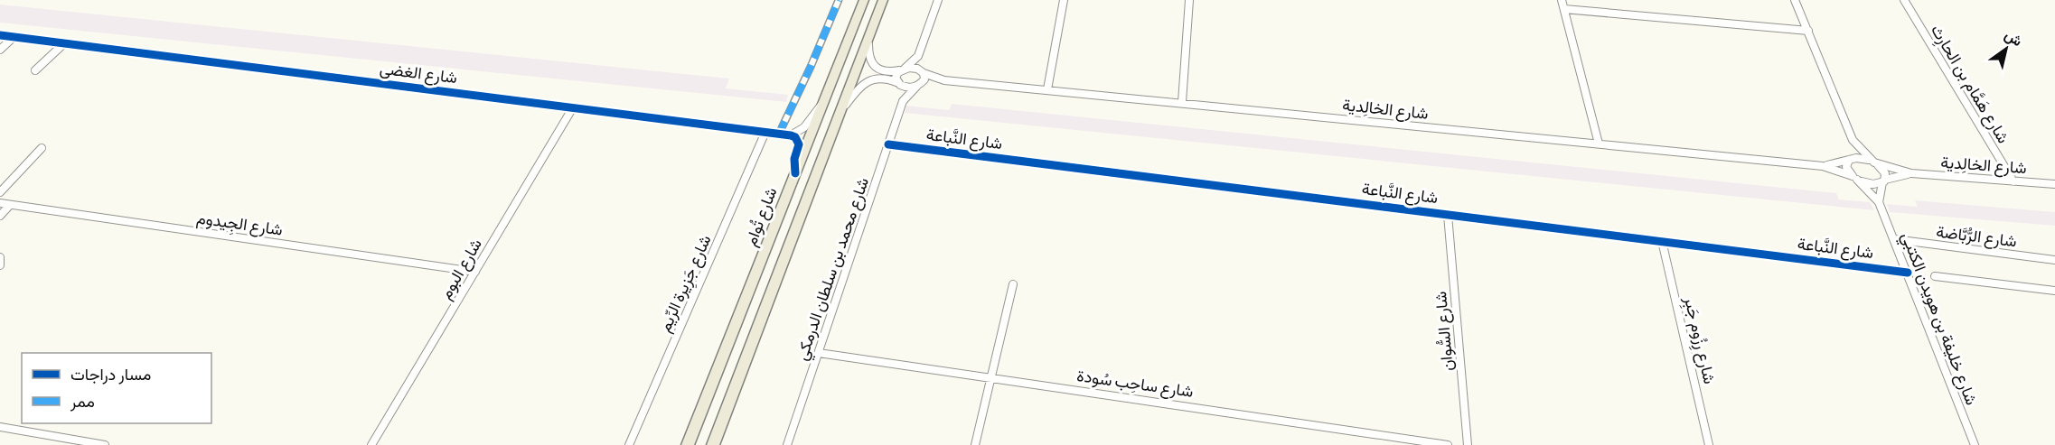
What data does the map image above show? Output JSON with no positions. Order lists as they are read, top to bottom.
{
  "streets": {
    "main road": ["شارع تُوام"],
    "street": [
      "شارع الغضى",
      "شارع هَمَّام بن الحارِث",
      "شارع الخالِدية",
      "شارع النَّباعة",
      "شارع الجِيدوم",
      "شارع الرُّبَّاضة",
      "شارع البوم",
      "شارع محمد بن سلطان الدرمكي",
      "شارع جَزِيرة الرِّيم",
      "شارع خليفة بن هويدن الكتبي",
      "شارع السُّوان",
      "شارع رِزُوم جَبِر",
      "شارع ساحِب سُودة"
    ]
  },
  "crossings": [
    ["شارع الغضى", "شارع البوم"],
    ["شارع الغضى", "شارع جَزِيرة الرِّيم"],
    ["شارع هَمَّام بن الحارِث", "شارع الخالِدية"],
    ["شارع الخالِدية", "شارع محمد بن سلطان الدرمكي"],
    ["شارع الخالِدية", "شارع خليفة بن هويدن الكتبي"],
    ["شارع النَّباعة", "شارع محمد بن سلطان الدرمكي"],
    ["شارع النَّباعة", "شارع خليفة بن هويدن الكتبي"],
    ["شارع النَّباعة", "شارع السُّوان"],
    ["شارع النَّباعة", "شارع رِزُوم جَبِر"],
    ["شارع الجِيدوم", "شارع البوم"],
    ["شارع الرُّبَّاضة", "شارع خليفة بن هويدن الكتبي"],
    ["شارع محمد بن سلطان الدرمكي", "شارع ساحِب سُودة"]
  ],
  "legend": ["مسار دراجات", "ممر"],
  "north": "top right"
}
